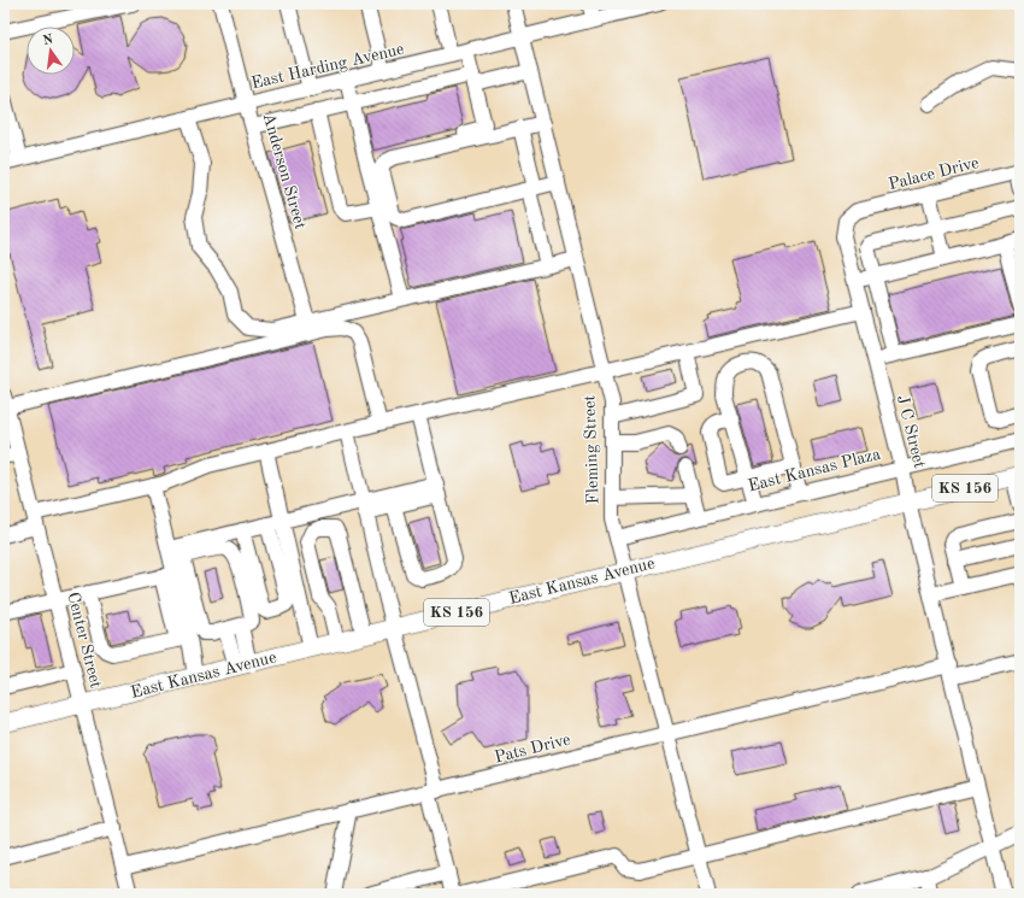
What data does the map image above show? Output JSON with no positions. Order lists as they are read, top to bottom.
{
  "streets": {
    "main road": ["KS 156", "East Kansas Avenue"],
    "street": [
      "East Harding Avenue",
      "Anderson Street",
      "Palace Drive",
      "J C Street",
      "Fleming Street",
      "East Kansas Plaza",
      "Center Street",
      "Pats Drive"
    ]
  },
  "crossings": [
    ["East Harding Avenue", "Anderson Street"],
    ["East Harding Avenue", "Fleming Street"],
    ["Palace Drive", "J C Street"],
    ["J C Street", "East Kansas Plaza"],
    ["J C Street", "East Kansas Avenue"],
    ["J C Street", "Pats Drive"],
    ["Fleming Street", "East Kansas Plaza"],
    ["Fleming Street", "East Kansas Avenue"],
    ["Fleming Street", "Pats Drive"],
    ["East Kansas Avenue", "Center Street"],
    ["Center Street", "Pats Drive"]
  ],
  "north": "top"
}
